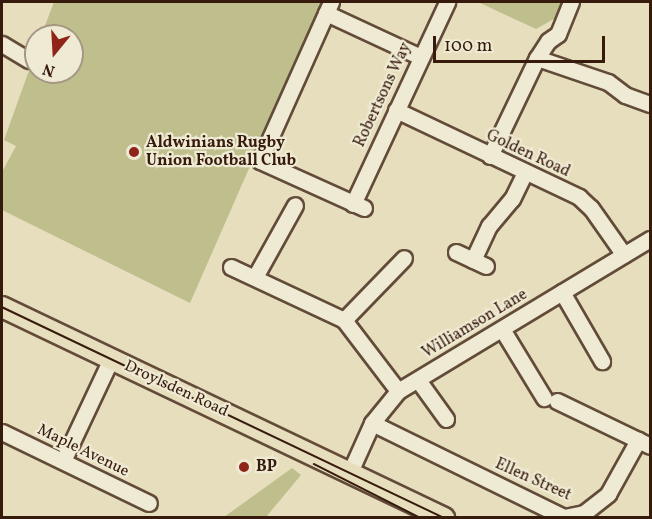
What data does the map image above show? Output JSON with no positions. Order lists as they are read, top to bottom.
{
  "streets": {
    "main road": ["Droylsden Road"],
    "street": [
      "Robertsons Way",
      "Golden Road",
      "Williamson Lane",
      "Maple Avenue",
      "Ellen Street"
    ]
  },
  "crossings": [
    ["Robertsons Way", "Golden Road"],
    ["Golden Road", "Williamson Lane"],
    ["Williamson Lane", "Droylsden Road"],
    ["Williamson Lane", "Ellen Street"]
  ],
  "places": ["Aldwinians Rugby Union Football Club", "BP"],
  "scale_bar": "100 m",
  "north": "bottom"
}
